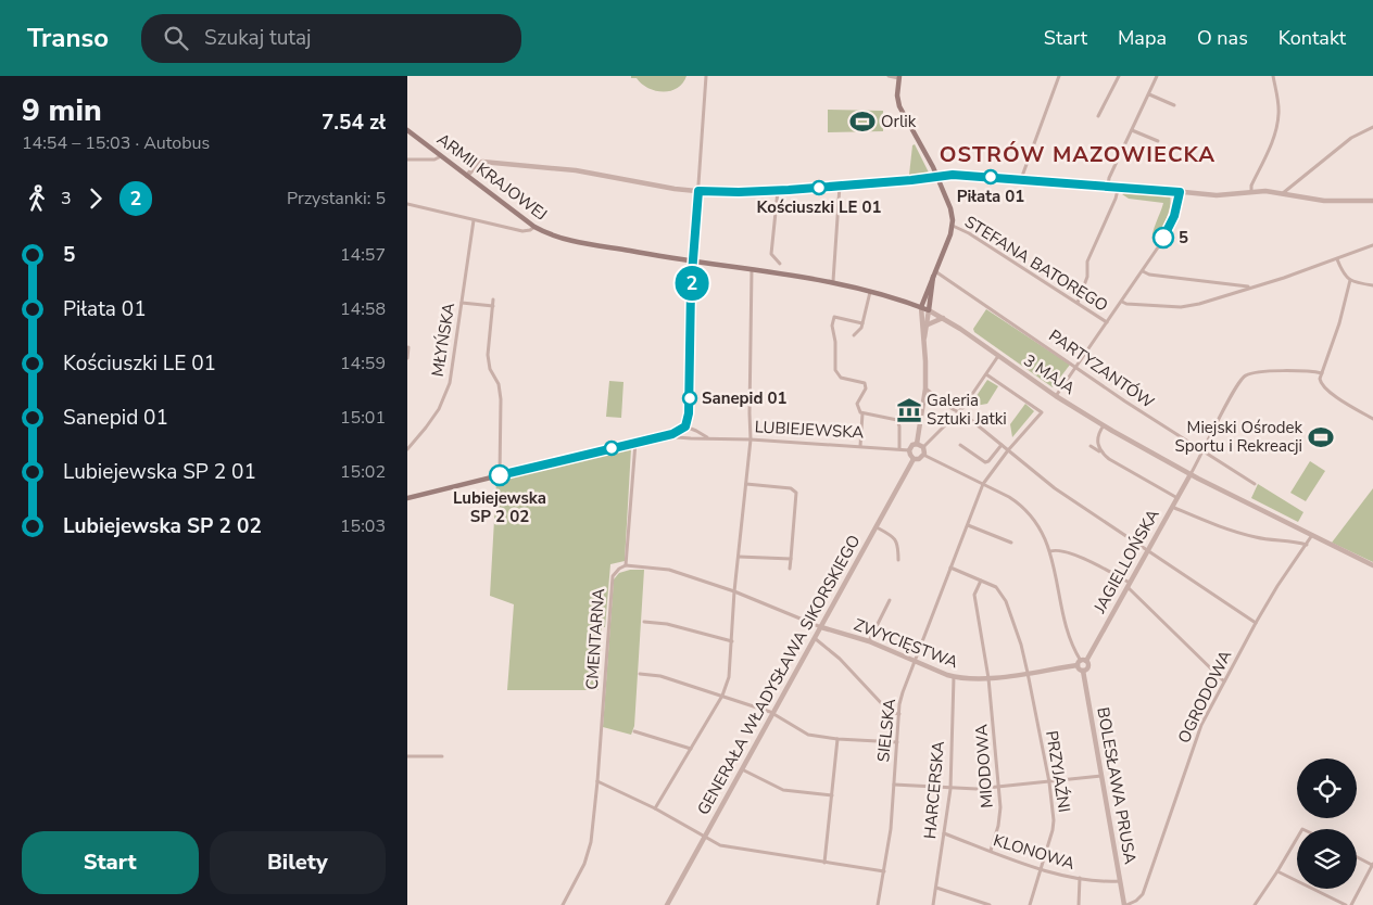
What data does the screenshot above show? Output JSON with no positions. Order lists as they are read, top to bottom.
{
  "streets": {
    "main road": ["ARMII KRAJOWEJ", "3 MAJA", "LUBIEJEWSKA"],
    "street": [
      "STEFANA BATOREGO",
      "MŁYŃSKA",
      "PARTYZANTÓW",
      "JAGIELLOŃSKA",
      "CMENTARNA",
      "ZWYCIĘSTWA",
      "GENERAŁA WŁADYSŁAWA SIKORSKIEGO",
      "OGRODOWA",
      "SIELSKA",
      "MIODOWA",
      "PRZYJAŹNI",
      "BOLESŁAWA PRUSA",
      "HARCERSKA",
      "KLONOWA"
    ]
  },
  "crossings": [
    ["ARMII KRAJOWEJ", "3 MAJA"],
    ["3 MAJA", "JAGIELLOŃSKA"],
    ["3 MAJA", "OGRODOWA"],
    ["LUBIEJEWSKA", "GENERAŁA WŁADYSŁAWA SIKORSKIEGO"],
    ["JAGIELLOŃSKA", "ZWYCIĘSTWA"],
    ["JAGIELLOŃSKA", "BOLESŁAWA PRUSA"],
    ["ZWYCIĘSTWA", "GENERAŁA WŁADYSŁAWA SIKORSKIEGO"],
    ["ZWYCIĘSTWA", "SIELSKA"],
    ["ZWYCIĘSTWA", "MIODOWA"],
    ["ZWYCIĘSTWA", "PRZYJAŹNI"],
    ["ZWYCIĘSTWA", "HARCERSKA"],
    ["OGRODOWA", "BOLESŁAWA PRUSA"],
    ["SIELSKA", "PRZYJAŹNI"],
    ["MIODOWA", "PRZYJAŹNI"],
    ["MIODOWA", "KLONOWA"],
    ["PRZYJAŹNI", "KLONOWA"],
    ["BOLESŁAWA PRUSA", "KLONOWA"],
    ["HARCERSKA", "KLONOWA"]
  ],
  "districts": ["OSTRÓW MAZOWIECKA"],
  "places": {
    "sports": ["Orlik", "Miejski Ośrodek Sportu i Rekreacji"],
    "other": [
      "Piłata 01",
      "Kościuszki LE 01",
      "5",
      "Sanepid 01",
      "Lubiejewska SP 2 02"
    ],
    "museum": ["Galeria Sztuki Jatki"]
  },
  "lines": ["bus line 2"],
  "page": {
    "header": "Transo",
    "search": "Szukaj tutaj",
    "nav": [
      "Start",
      "Mapa",
      "O nas",
      "Kontakt"
    ],
    "heading": ["9 min", "14:54 – 15:03 · Autobus", "7.54 zł"],
    "on_map": "2",
    "legs": ["3", "2", "Przystanki: 5"],
    "list": [
      {
        "name": "5",
        "value": "14:57"
      },
      {
        "name": "Piłata 01",
        "value": "14:58"
      },
      {
        "name": "Kościuszki LE 01",
        "value": "14:59"
      },
      {
        "name": "Sanepid 01",
        "value": "15:01"
      },
      {
        "name": "Lubiejewska SP 2 01",
        "value": "15:02"
      },
      {
        "name": "Lubiejewska SP 2 02",
        "value": "15:03"
      }
    ],
    "buttons": ["Start", "Bilety"]
  }
}
